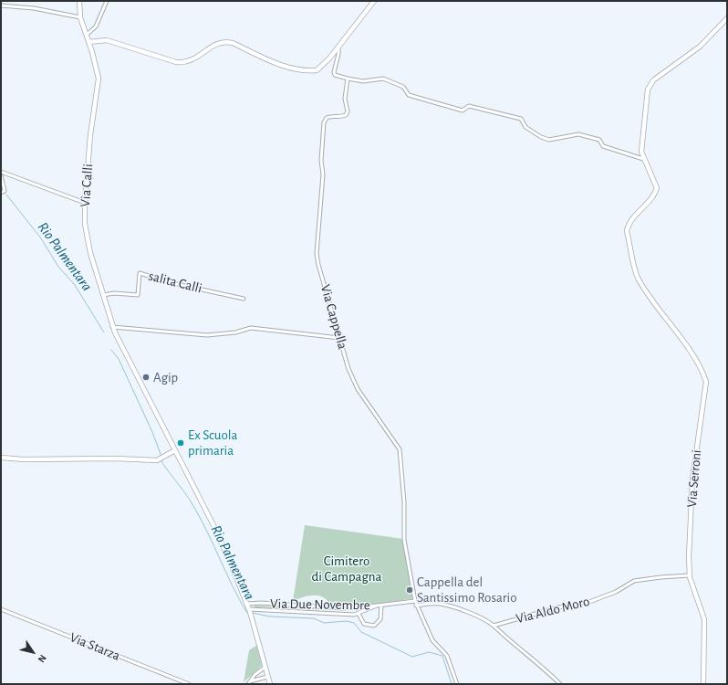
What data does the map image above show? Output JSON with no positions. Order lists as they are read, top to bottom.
{
  "streets": {
    "street": [
      "Via Calli",
      "salita Calli",
      "Via Cappella",
      "Via Serroni",
      "Via Due Novembre",
      "Via Aldo Moro",
      "Via Starza"
    ]
  },
  "crossings": [
    ["Via Calli", "salita Calli"],
    ["Via Calli", "Via Due Novembre"],
    ["Via Cappella", "Via Due Novembre"],
    ["Via Serroni", "Via Aldo Moro"]
  ],
  "water": ["Rio Palmentara"],
  "parks": ["Cimitero di Campagna"],
  "places": ["Agip", "Ex Scuola primaria", "Cappella del Santissimo Rosario"],
  "north": "bottom right"
}
